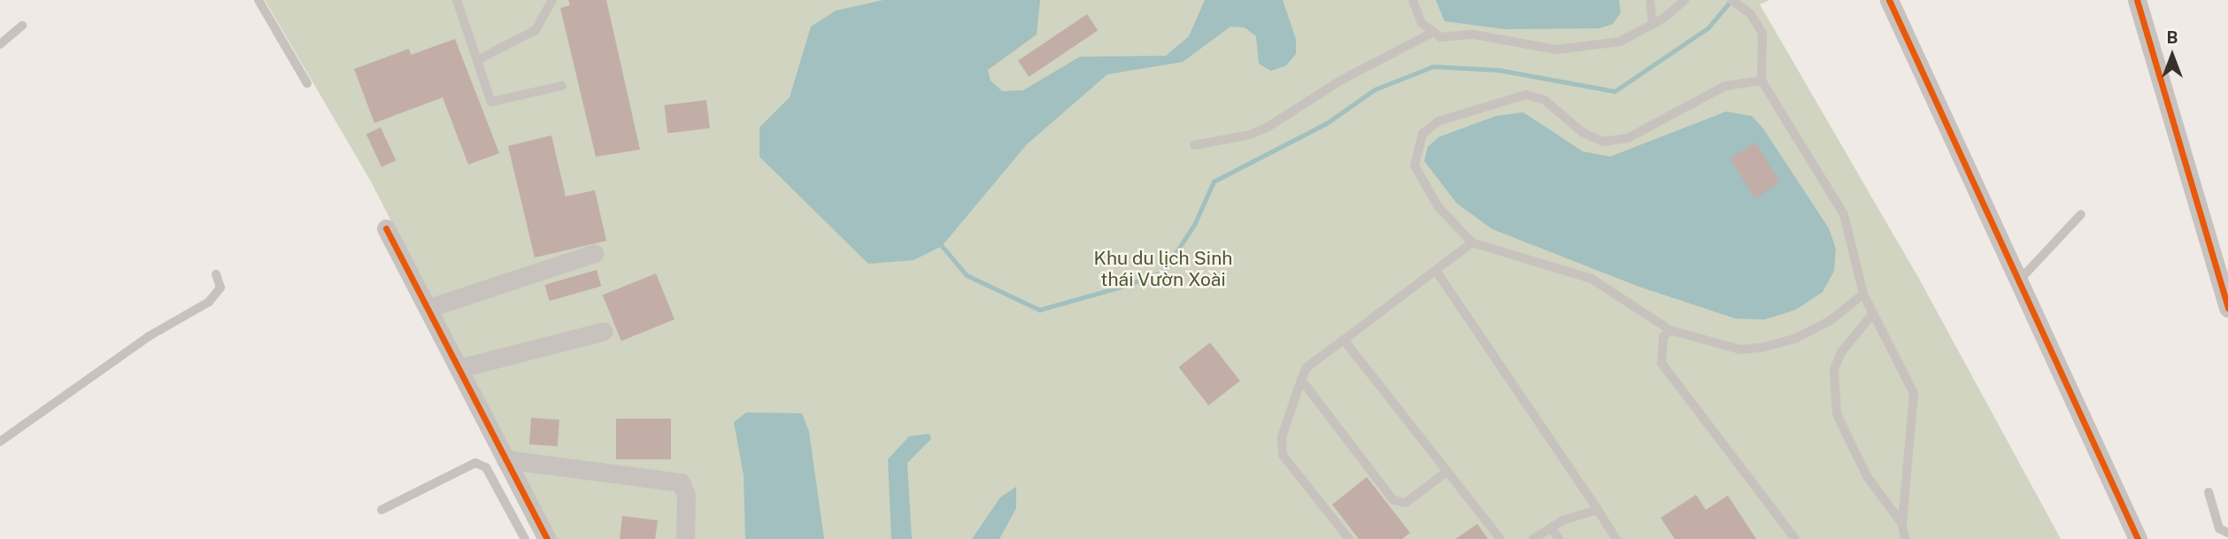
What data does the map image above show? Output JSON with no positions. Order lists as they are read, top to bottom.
{
  "parks": ["Khu du lịch Sinh thái Vườn Xoài"],
  "north": "top"
}
